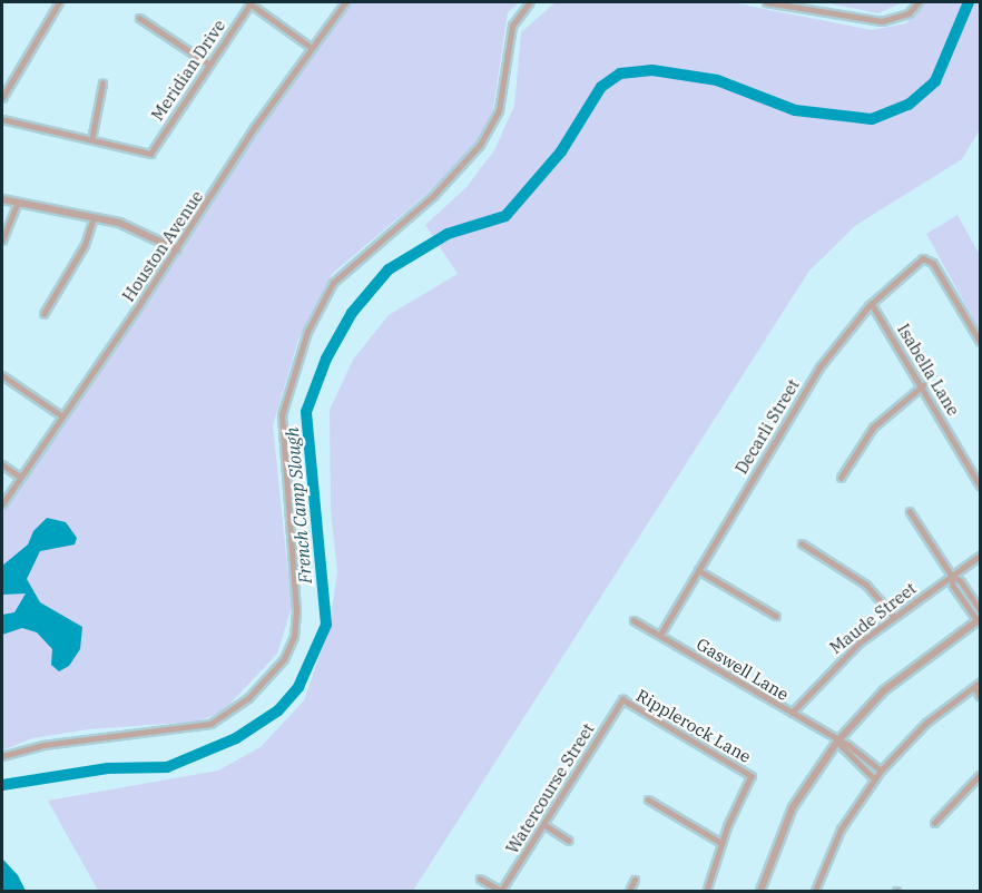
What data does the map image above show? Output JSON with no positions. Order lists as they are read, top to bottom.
{
  "streets": {
    "street": [
      "Meridian Drive",
      "Houston Avenue",
      "Isabella Lane",
      "Decarli Street",
      "Maude Street",
      "Gaswell Lane",
      "Ripplerock Lane",
      "Watercourse Street"
    ]
  },
  "crossings": [
    ["Isabella Lane", "Decarli Street"],
    ["Decarli Street", "Gaswell Lane"],
    ["Maude Street", "Gaswell Lane"],
    ["Ripplerock Lane", "Watercourse Street"]
  ],
  "water": ["French Camp Slough"]
}
